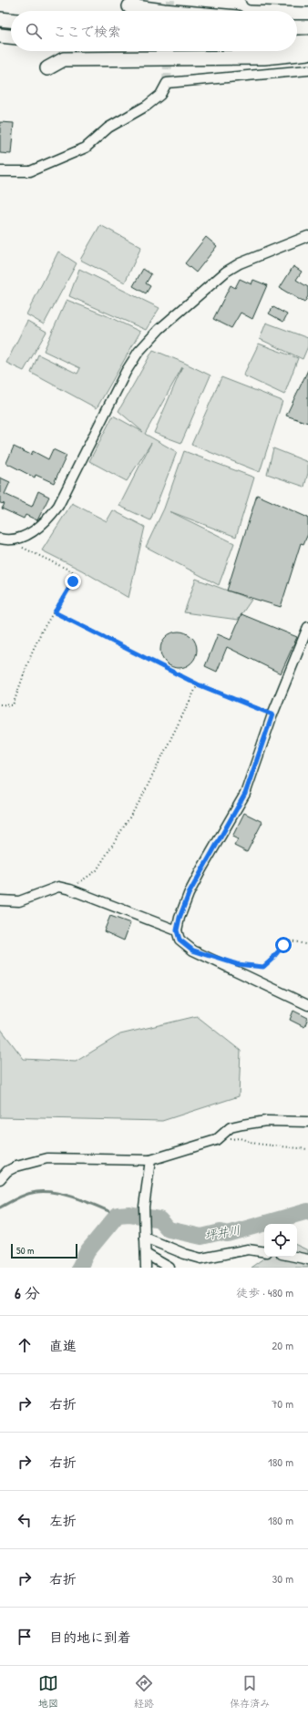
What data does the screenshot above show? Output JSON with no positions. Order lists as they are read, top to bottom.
{
  "water": ["坪井川"],
  "scale_bar": "50 m",
  "page": {
    "search": "ここで検索",
    "scale": "50 m",
    "heading": ["6 分", "徒歩 · 480 m"],
    "list": [
      ["直進", "20 m"],
      ["右折", "70 m"],
      ["右折", "180 m"],
      ["左折", "180 m"],
      ["右折", "30 m"],
      "目的地に到着"
    ],
    "nav": ["地図", "経路", "保存済み"]
  }
}
